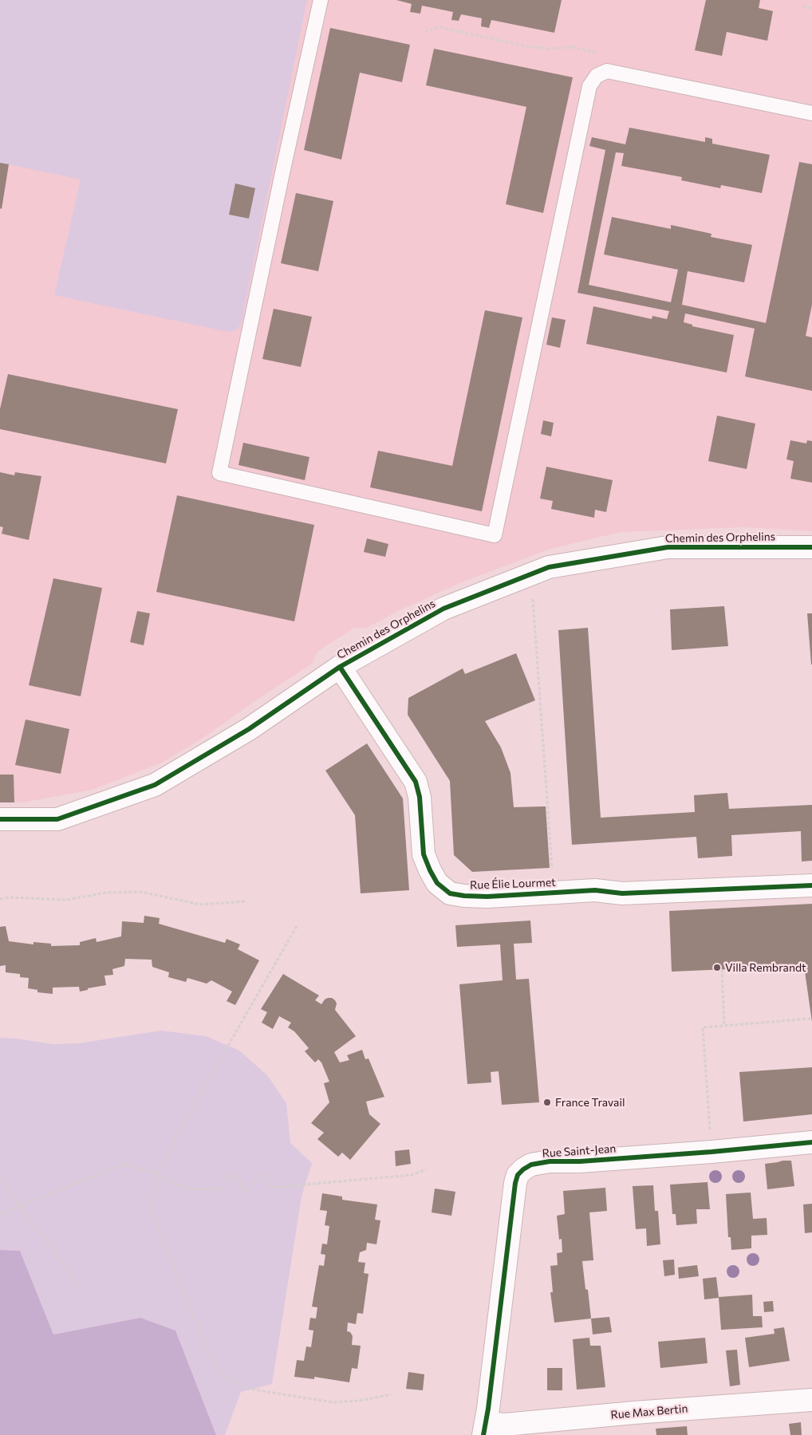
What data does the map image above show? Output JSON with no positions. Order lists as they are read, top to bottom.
{
  "streets": {
    "street": [
      "Chemin des Orphelins",
      "Rue Élie Lourmet",
      "Rue Saint-Jean",
      "Rue Max Bertin"
    ]
  },
  "crossings": [
    ["Chemin des Orphelins", "Rue Élie Lourmet"],
    ["Rue Saint-Jean", "Rue Max Bertin"]
  ],
  "places": ["Villa Rembrandt", "France Travail"]
}
